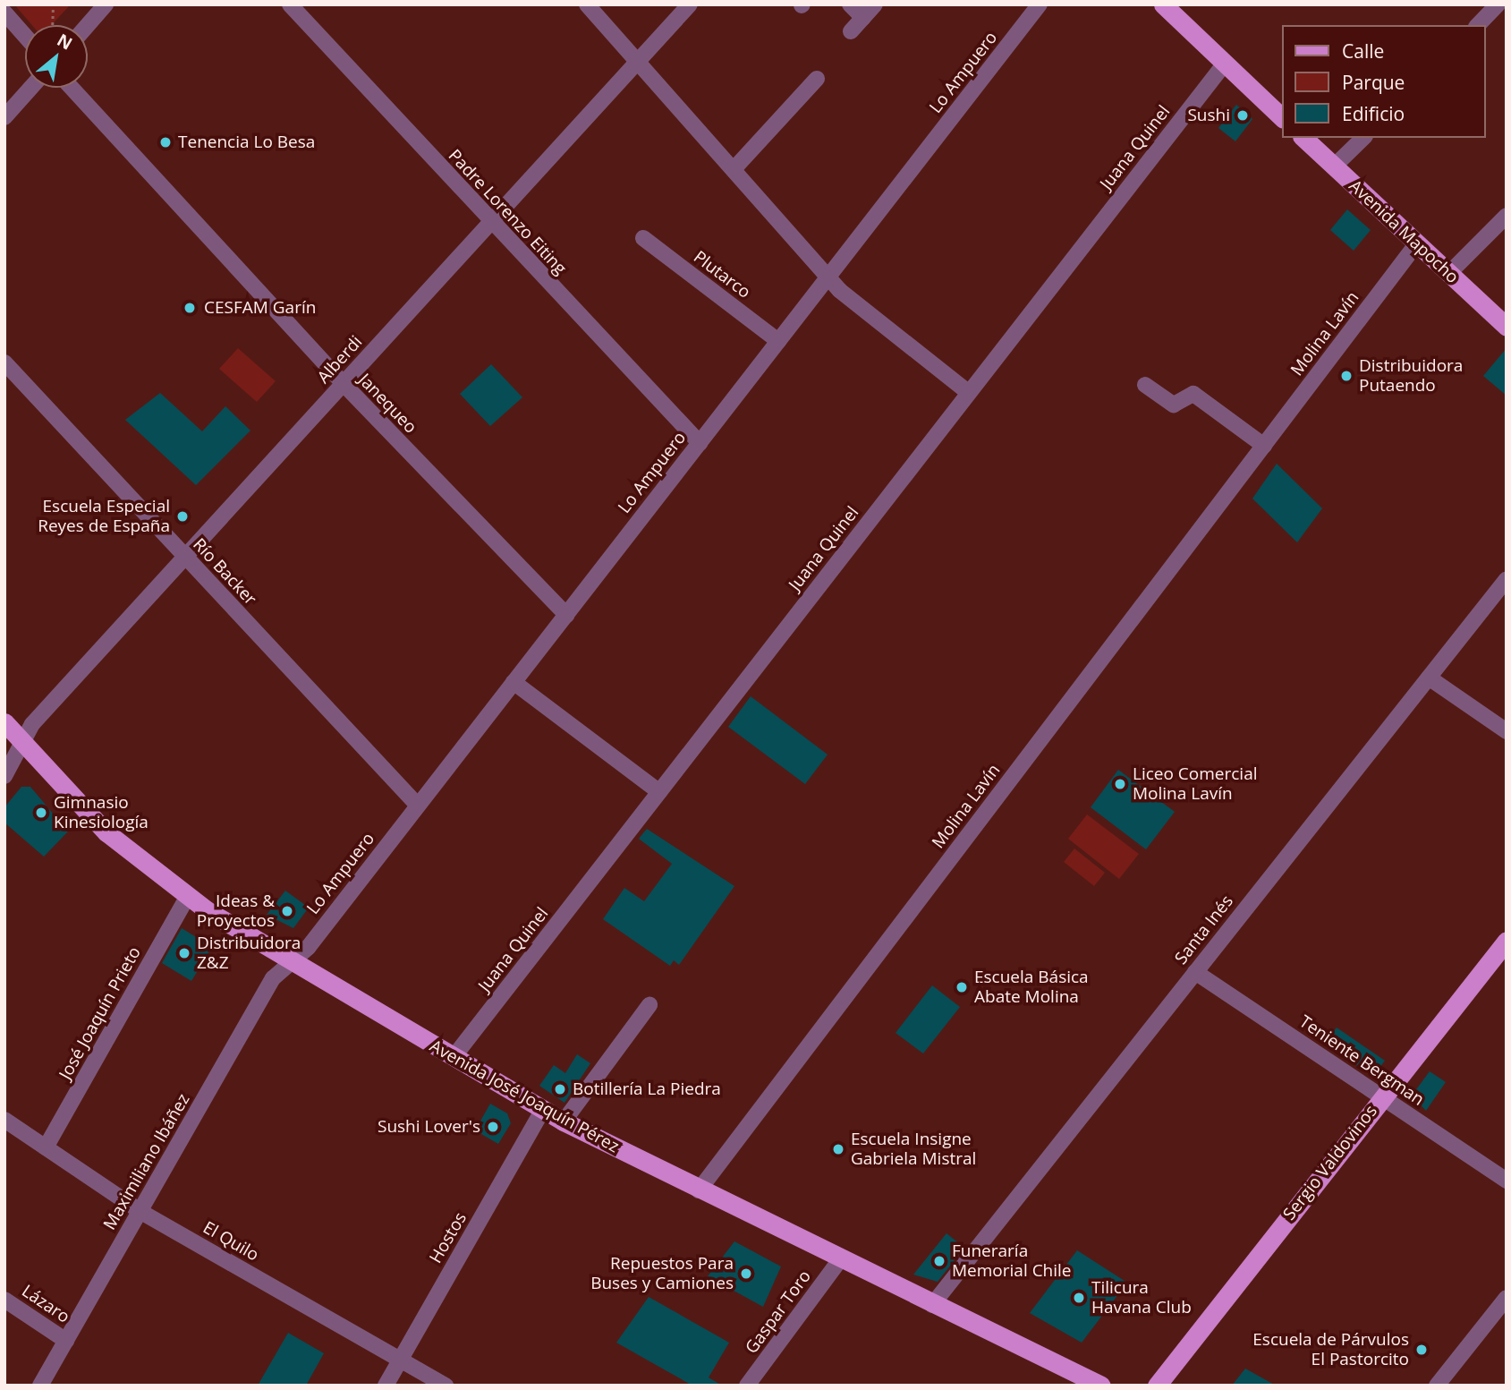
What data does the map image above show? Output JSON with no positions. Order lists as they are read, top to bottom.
{
  "streets": {
    "main road": ["Avenida Mapocho", "Avenida José Joaquín Pérez", "Sergio Valdovinos"],
    "street": [
      "Lo Ampuero",
      "Juana Quinel",
      "Padre Lorenzo Eiting",
      "Plutarco",
      "Molina Lavín",
      "Alberdi",
      "Janequeo",
      "Río Backer",
      "Santa Inés",
      "José Joaquín Prieto",
      "Teniente Bergman",
      "Maximiliano Ibáñez",
      "Hostos",
      "El Quilo",
      "Lázaro",
      "Gaspar Toro"
    ]
  },
  "crossings": [
    ["Lo Ampuero", "Padre Lorenzo Eiting"],
    ["Lo Ampuero", "Plutarco"],
    ["Lo Ampuero", "Janequeo"],
    ["Lo Ampuero", "Río Backer"],
    ["Lo Ampuero", "Avenida José Joaquín Pérez"],
    ["Lo Ampuero", "Maximiliano Ibáñez"],
    ["Juana Quinel", "Avenida José Joaquín Pérez"],
    ["Padre Lorenzo Eiting", "Alberdi"],
    ["Avenida Mapocho", "Molina Lavín"],
    ["Molina Lavín", "Avenida José Joaquín Pérez"],
    ["Alberdi", "Janequeo"],
    ["Alberdi", "Río Backer"],
    ["Alberdi", "Avenida José Joaquín Pérez"],
    ["Santa Inés", "Teniente Bergman"],
    ["Santa Inés", "Avenida José Joaquín Pérez"],
    ["José Joaquín Prieto", "Avenida José Joaquín Pérez"],
    ["José Joaquín Prieto", "El Quilo"],
    ["Teniente Bergman", "Sergio Valdovinos"],
    ["Avenida José Joaquín Pérez", "Maximiliano Ibáñez"],
    ["Avenida José Joaquín Pérez", "Hostos"],
    ["Avenida José Joaquín Pérez", "Gaspar Toro"],
    ["Maximiliano Ibáñez", "El Quilo"],
    ["Maximiliano Ibáñez", "Lázaro"],
    ["Hostos", "El Quilo"]
  ],
  "places": [
    "Sushi",
    "Tenencia Lo Besa",
    "CESFAM Garín",
    "Distribuidora Putaendo",
    "Escuela Especial Reyes de España",
    "Liceo Comercial Molina Lavín",
    "Gimnasio Kinesiología",
    "Ideas & Proyectos",
    "Distribuidora Z&Z",
    "Escuela Básica Abate Molina",
    "Botillería La Piedra",
    "Sushi Lover's",
    "Escuela Insigne Gabriela Mistral",
    "Funeraría Memorial Chile",
    "Repuestos Para Buses y Camiones",
    "Tilicura Havana Club",
    "Escuela de Párvulos El Pastorcito"
  ],
  "legend": ["Calle", "Parque", "Edificio"],
  "north": "top right"
}
